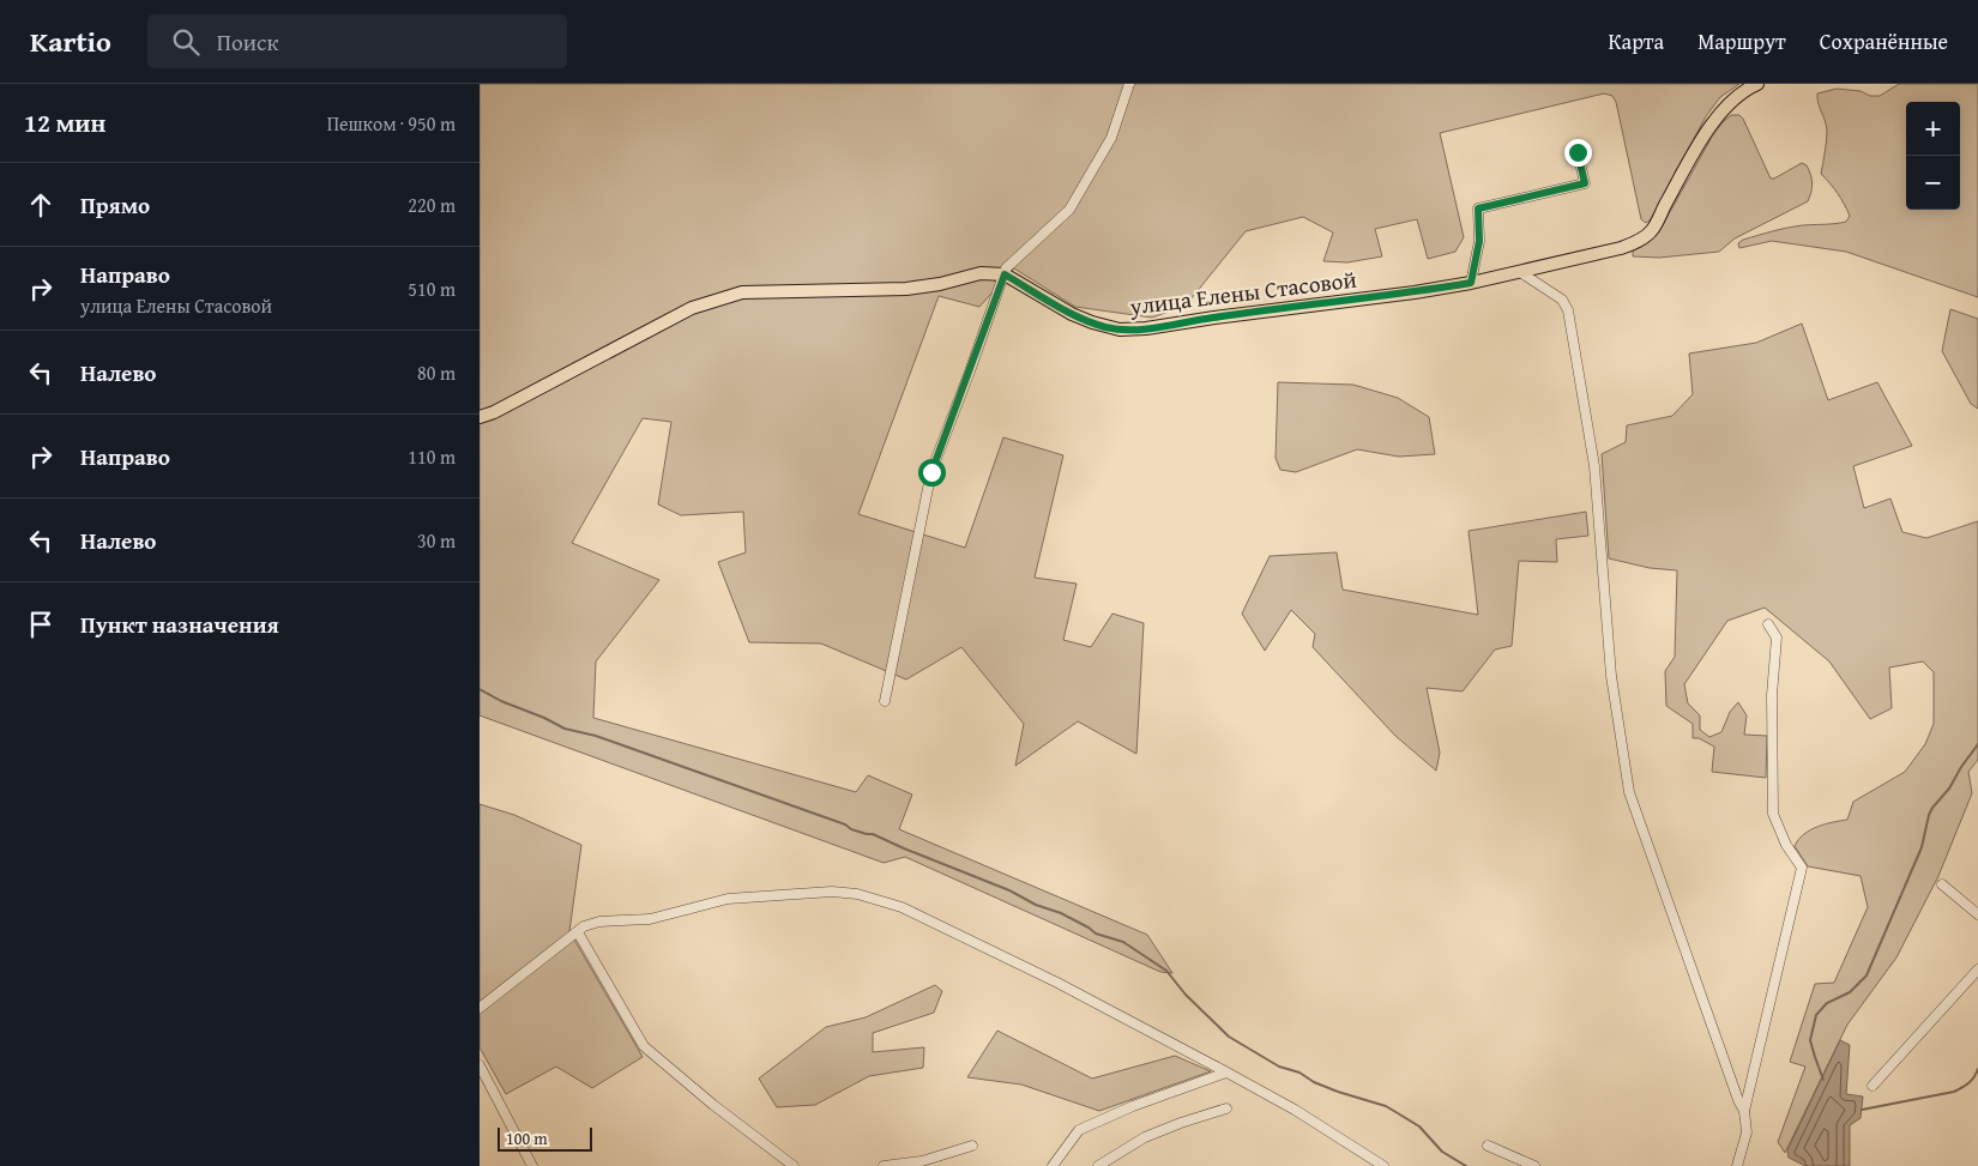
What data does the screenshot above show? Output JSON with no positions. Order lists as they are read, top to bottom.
{
  "streets": {
    "main road": ["улица Елены Стасовой"]
  },
  "scale_bar": "100 m",
  "page": {
    "header": "Kartio",
    "search": "Поиск",
    "nav": ["Карта", "Маршрут", "Сохранённые"],
    "heading": ["12 мин", "Пешком · 950 m"],
    "map_buttons": ["+", "−"],
    "list": [
      ["Прямо", "220 m"],
      ["Направо", "улица Елены Стасовой", "510 m"],
      ["Налево", "80 m"],
      ["Направо", "110 m"],
      ["Налево", "30 m"],
      "Пункт назначения"
    ],
    "scale": "100 m"
  }
}
